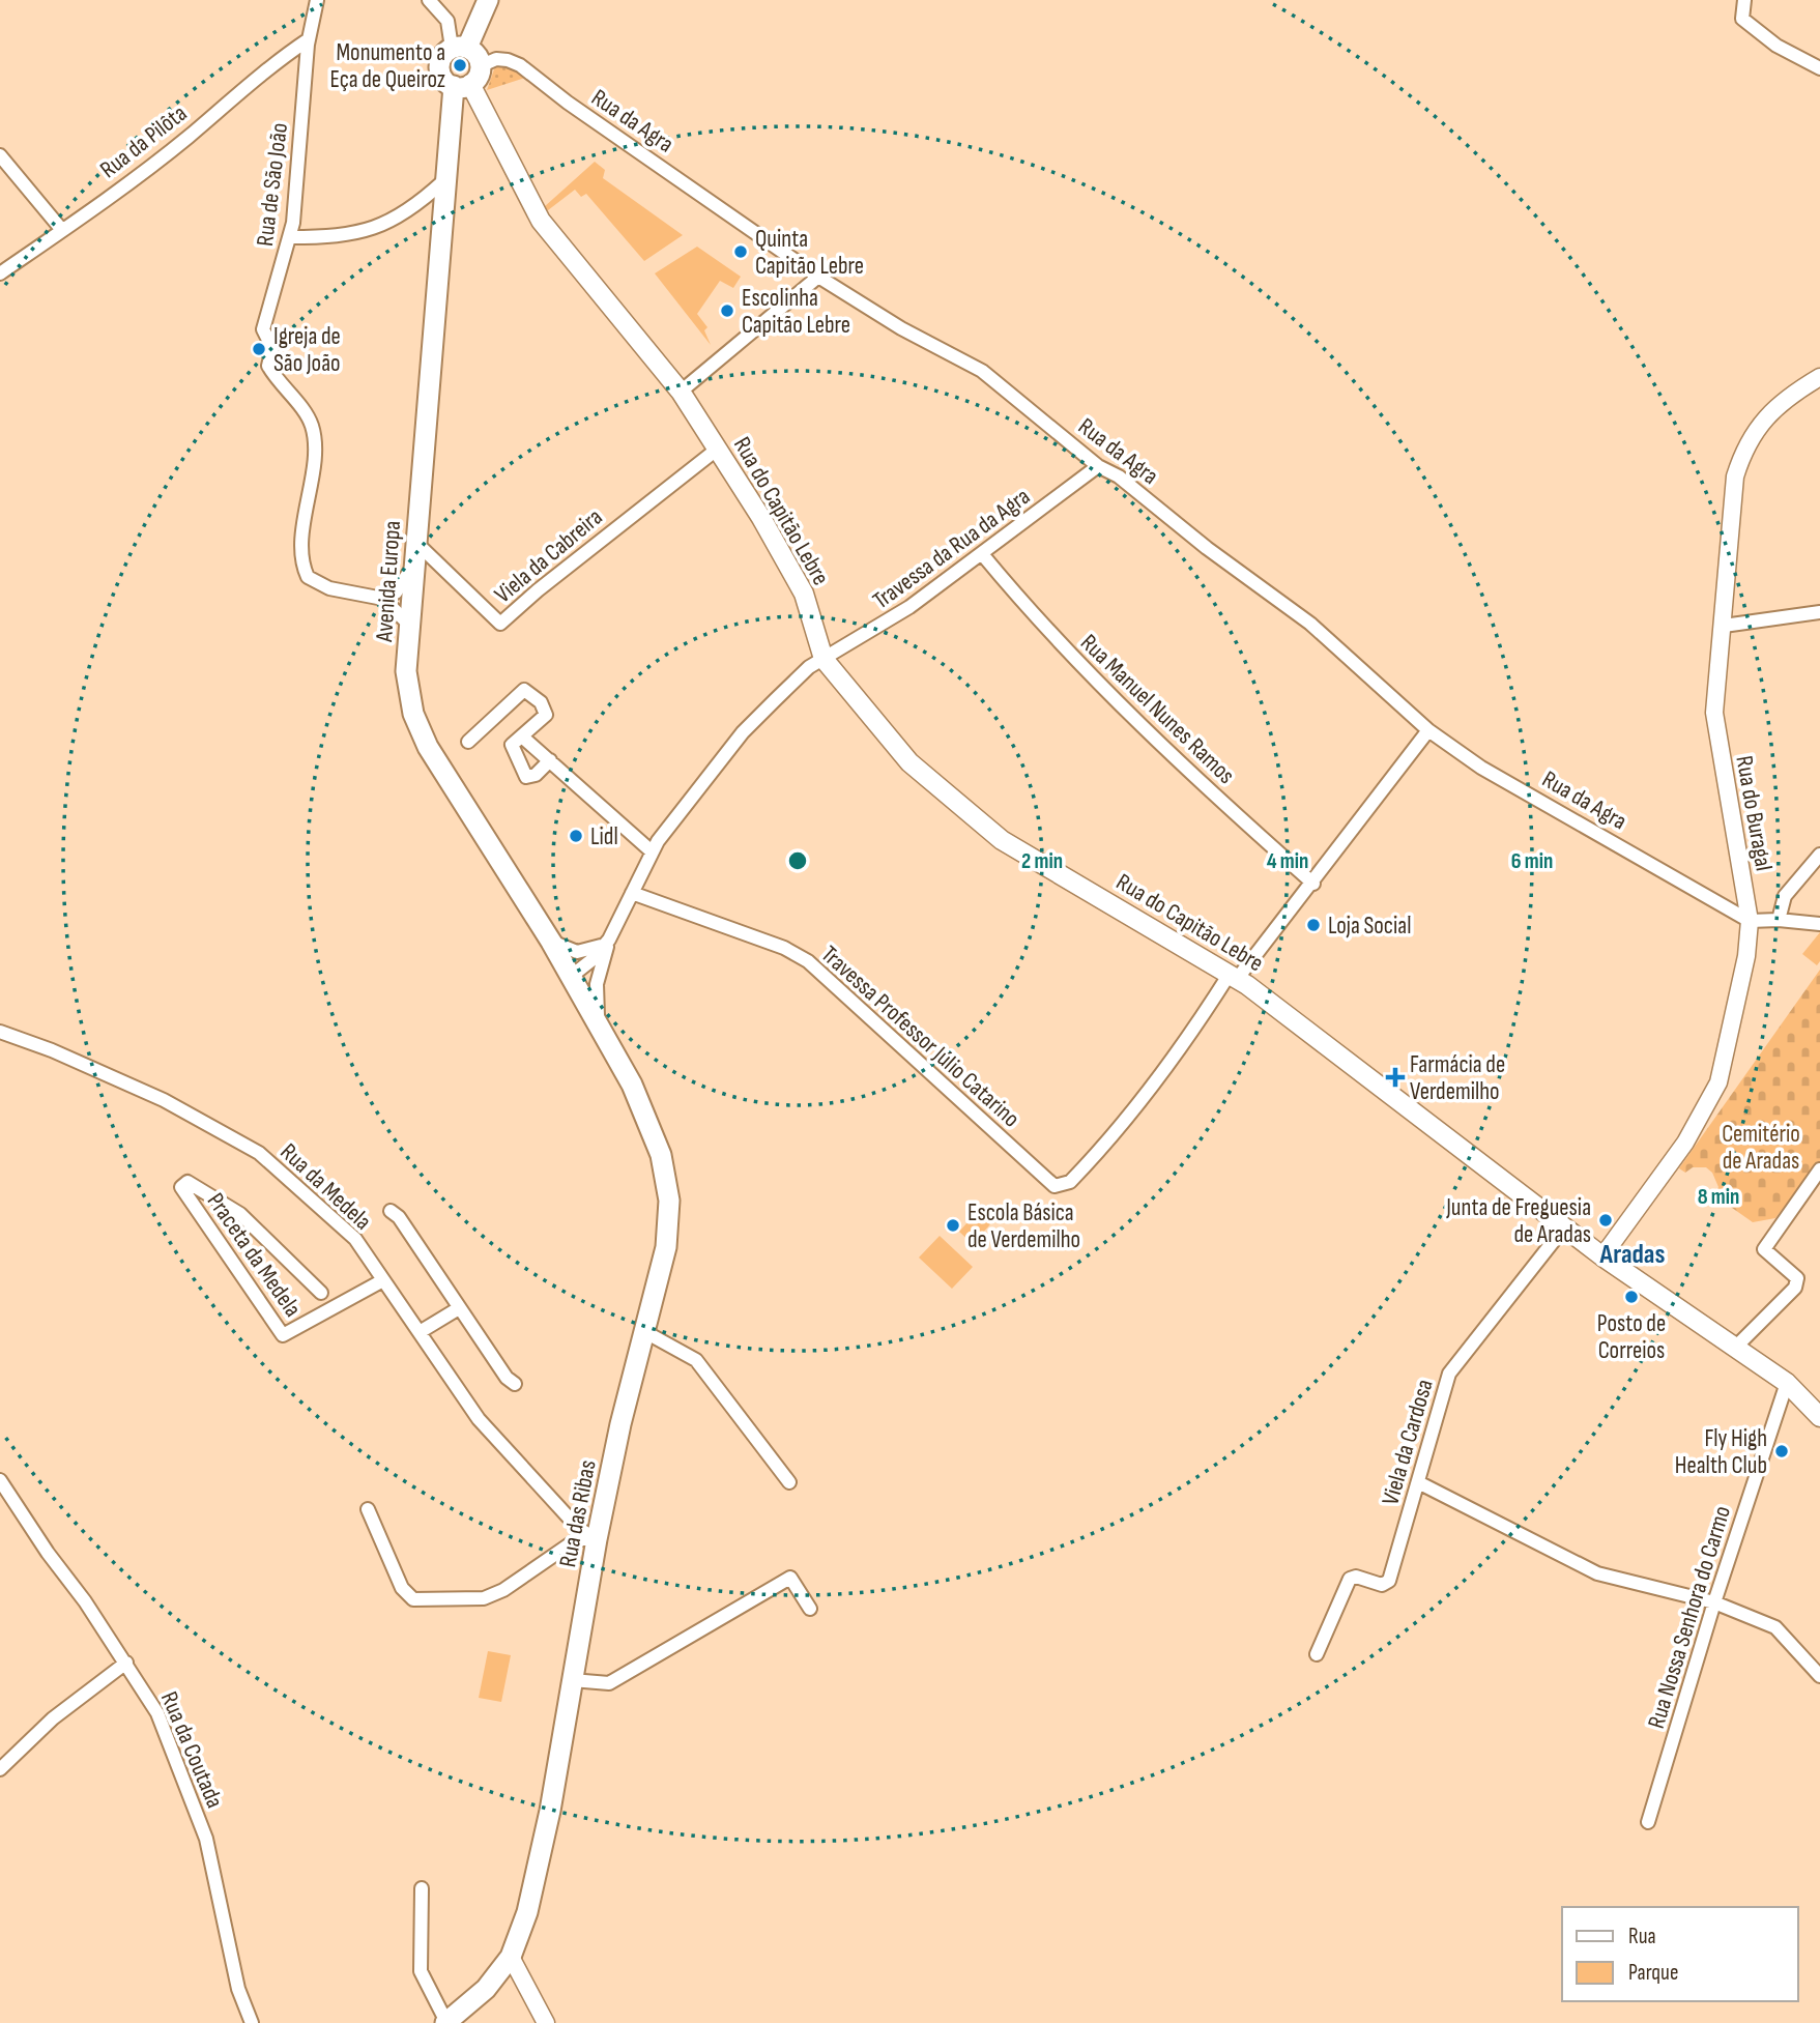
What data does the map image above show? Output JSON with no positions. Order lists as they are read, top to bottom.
{
  "streets": {
    "main road": ["Rua do Capitão Lebre", "Avenida Europa", "Rua das Ribas"],
    "street": [
      "Rua da Agra",
      "Rua da Pilôta",
      "Rua de São João",
      "Travessa da Rua da Agra",
      "Viela da Cabreira",
      "Rua Manuel Nunes Ramos",
      "Rua do Buragal",
      "Travessa Professor Júlio Catarino",
      "Rua da Medela",
      "Praceta da Medela",
      "Viela da Cardosa",
      "Rua Nossa Senhora do Carmo",
      "Rua da Coutada"
    ]
  },
  "crossings": [
    ["Rua da Agra", "Rua do Capitão Lebre"],
    ["Rua da Agra", "Travessa da Rua da Agra"],
    ["Rua da Agra", "Avenida Europa"],
    ["Rua da Agra", "Rua do Buragal"],
    ["Rua da Pilôta", "Rua de São João"],
    ["Rua do Capitão Lebre", "Travessa da Rua da Agra"],
    ["Rua do Capitão Lebre", "Viela da Cabreira"],
    ["Rua do Capitão Lebre", "Avenida Europa"],
    ["Rua do Capitão Lebre", "Rua do Buragal"],
    ["Rua do Capitão Lebre", "Travessa Professor Júlio Catarino"],
    ["Rua do Capitão Lebre", "Viela da Cardosa"],
    ["Rua do Capitão Lebre", "Rua Nossa Senhora do Carmo"],
    ["Travessa da Rua da Agra", "Rua Manuel Nunes Ramos"],
    ["Travessa da Rua da Agra", "Travessa Professor Júlio Catarino"],
    ["Viela da Cabreira", "Avenida Europa"],
    ["Avenida Europa", "Rua das Ribas"],
    ["Rua da Medela", "Praceta da Medela"],
    ["Rua da Medela", "Rua das Ribas"]
  ],
  "districts": ["Aradas"],
  "parks": ["Cemitério de Aradas"],
  "places": {
    "other": [
      "Monumento a Eça de Queiroz",
      "Quinta Capitão Lebre",
      "Escolinha Capitão Lebre",
      "Igreja de São João",
      "Lidl",
      "Loja Social",
      "Junta de Freguesia de Aradas",
      "Escola Básica de Verdemilho",
      "Posto de Correios",
      "Fly High Health Club"
    ],
    "health": ["Farmácia de Verdemilho"]
  },
  "legend": ["Rua", "Parque"],
  "rings": [
    "2 min",
    "4 min",
    "6 min",
    "8 min"
  ]
}
